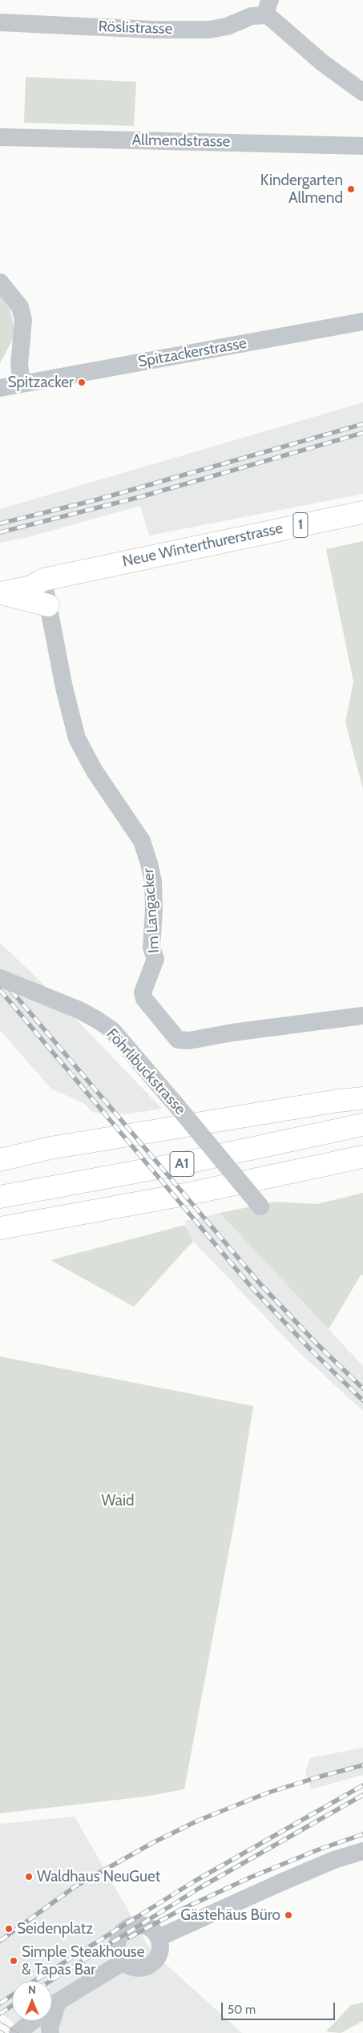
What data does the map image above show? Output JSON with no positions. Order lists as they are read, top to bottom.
{
  "streets": {
    "main road": ["1", "Neue Winterthurerstrasse", "A1"],
    "street": [
      "Röslistrasse",
      "Allmendstrasse",
      "Spitzackerstrasse",
      "Im Langacker",
      "Föhrlibuckstrasse"
    ]
  },
  "crossings": [
    ["Neue Winterthurerstrasse", "Im Langacker"]
  ],
  "parks": ["Waid"],
  "places": [
    "Kindergarten Allmend",
    "Spitzacker",
    "Waldhaus NeuGuet",
    "Gästehäus Büro",
    "Seidenplatz",
    "Simple Steakhouse & Tapas Bar"
  ],
  "scale_bar": "50 m",
  "north": "top"
}
